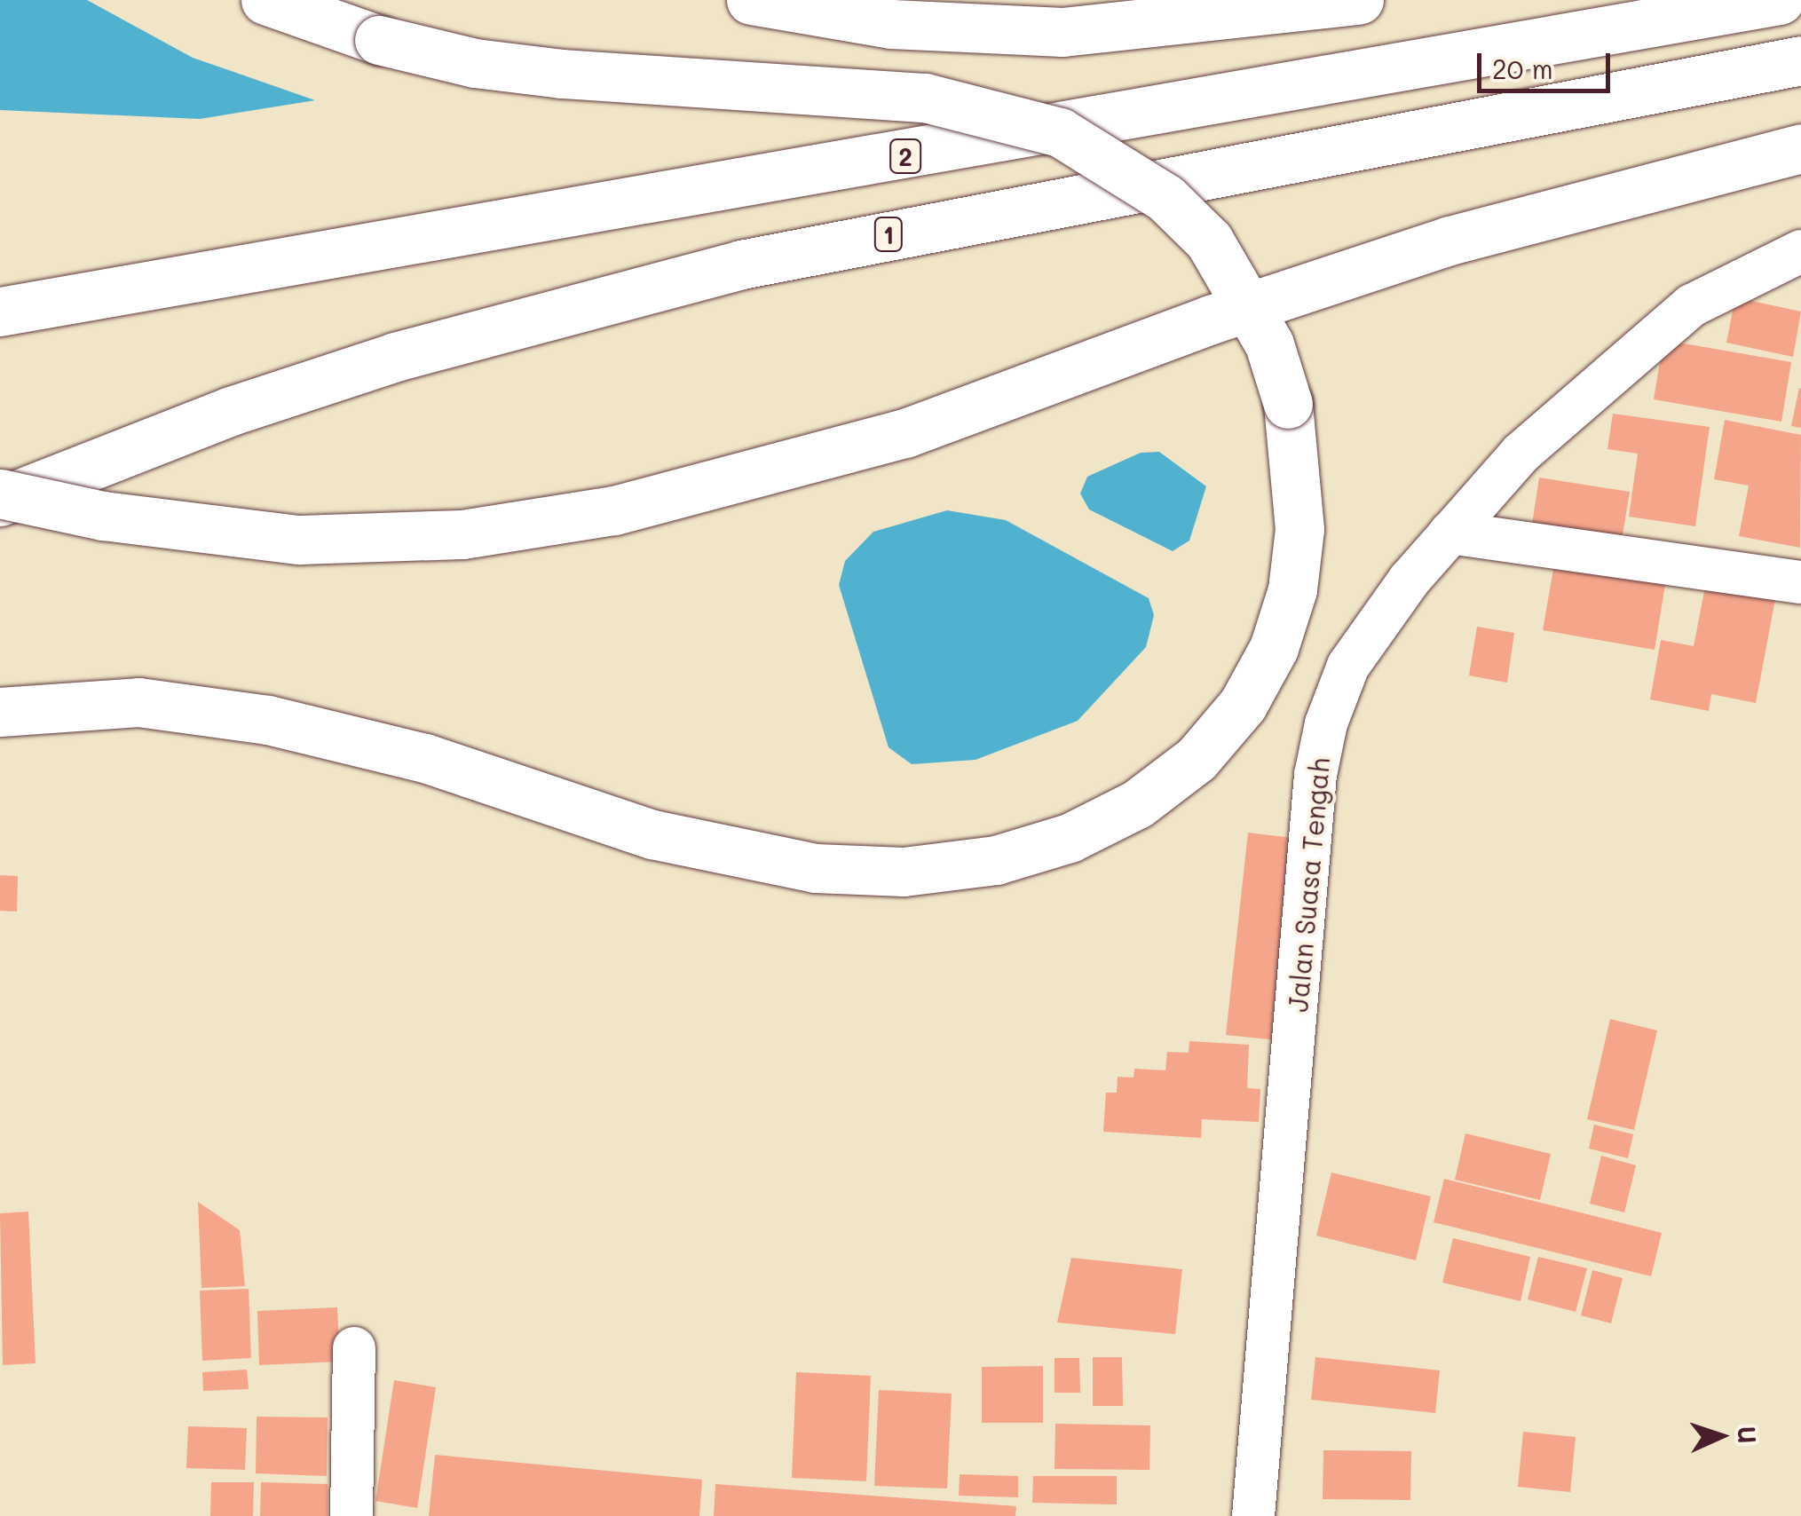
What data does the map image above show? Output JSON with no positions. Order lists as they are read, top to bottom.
{
  "streets": {
    "highway": ["2", "1"],
    "street": ["Jalan Suasa Tengah"]
  },
  "scale_bar": "20 m",
  "north": "right"
}
